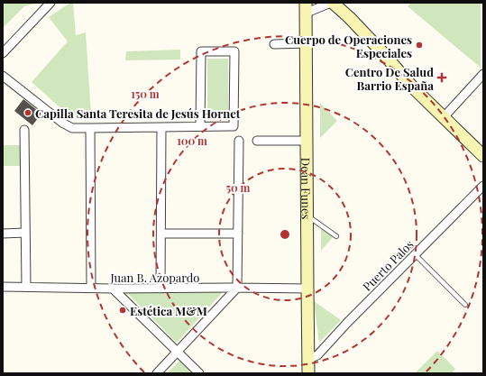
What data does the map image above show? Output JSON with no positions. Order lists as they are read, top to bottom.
{
  "streets": {
    "street": ["Deán Funes", "Puerto Palos", "Juan B. Azopardo"]
  },
  "crossings": [
    ["Deán Funes", "Puerto Palos"],
    ["Deán Funes", "Juan B. Azopardo"]
  ],
  "places": {
    "other": ["Cuerpo de Operaciones Especiales", "Capilla Santa Teresita de Jesús Hornet", "Estética M&M"],
    "health": ["Centro De Salud Barrio España"]
  },
  "rings": ["150 m", "100 m", "50 m"]
}
